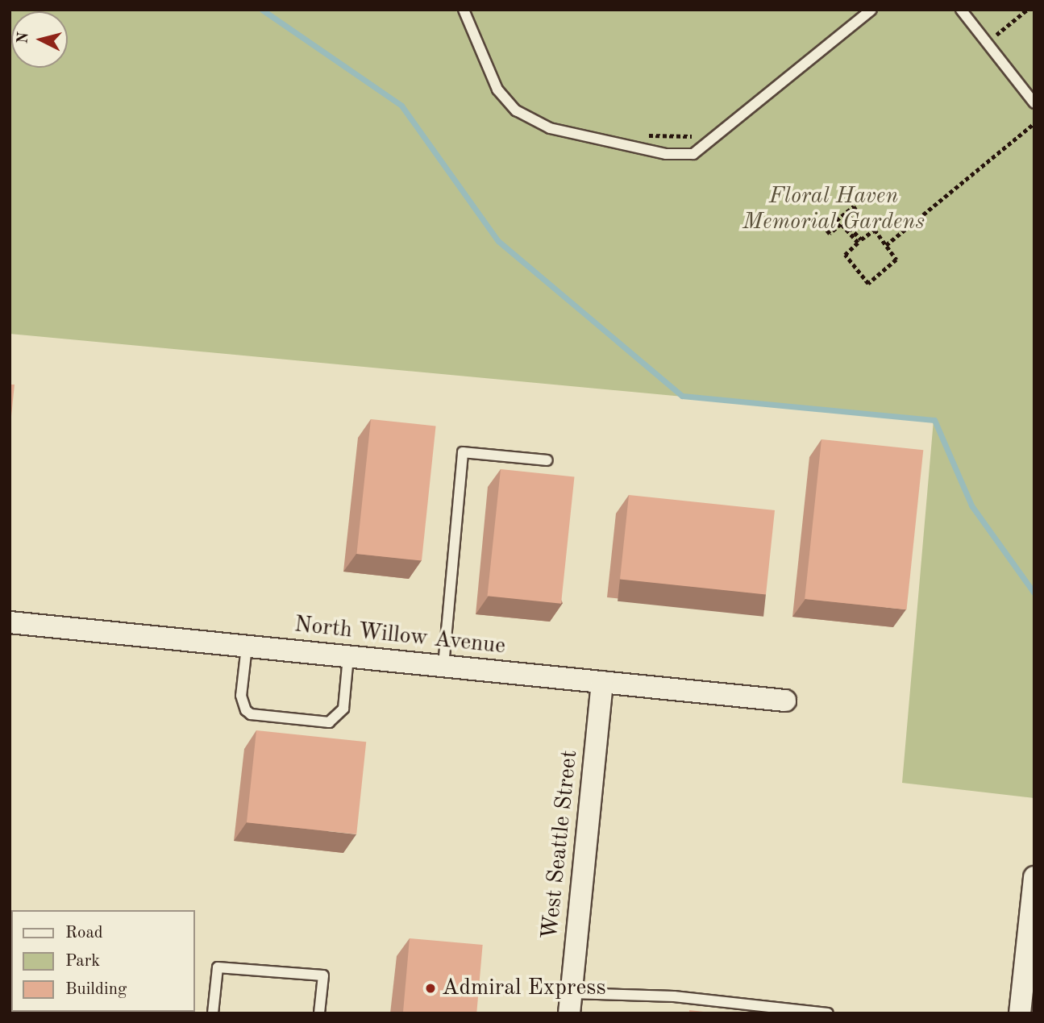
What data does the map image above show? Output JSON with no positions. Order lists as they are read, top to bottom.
{
  "streets": {
    "street": ["North Willow Avenue", "West Seattle Street"]
  },
  "crossings": [
    ["North Willow Avenue", "West Seattle Street"]
  ],
  "parks": ["Floral Haven Memorial Gardens"],
  "places": ["Admiral Express"],
  "legend": ["Road", "Park", "Building"],
  "north": "left"
}
